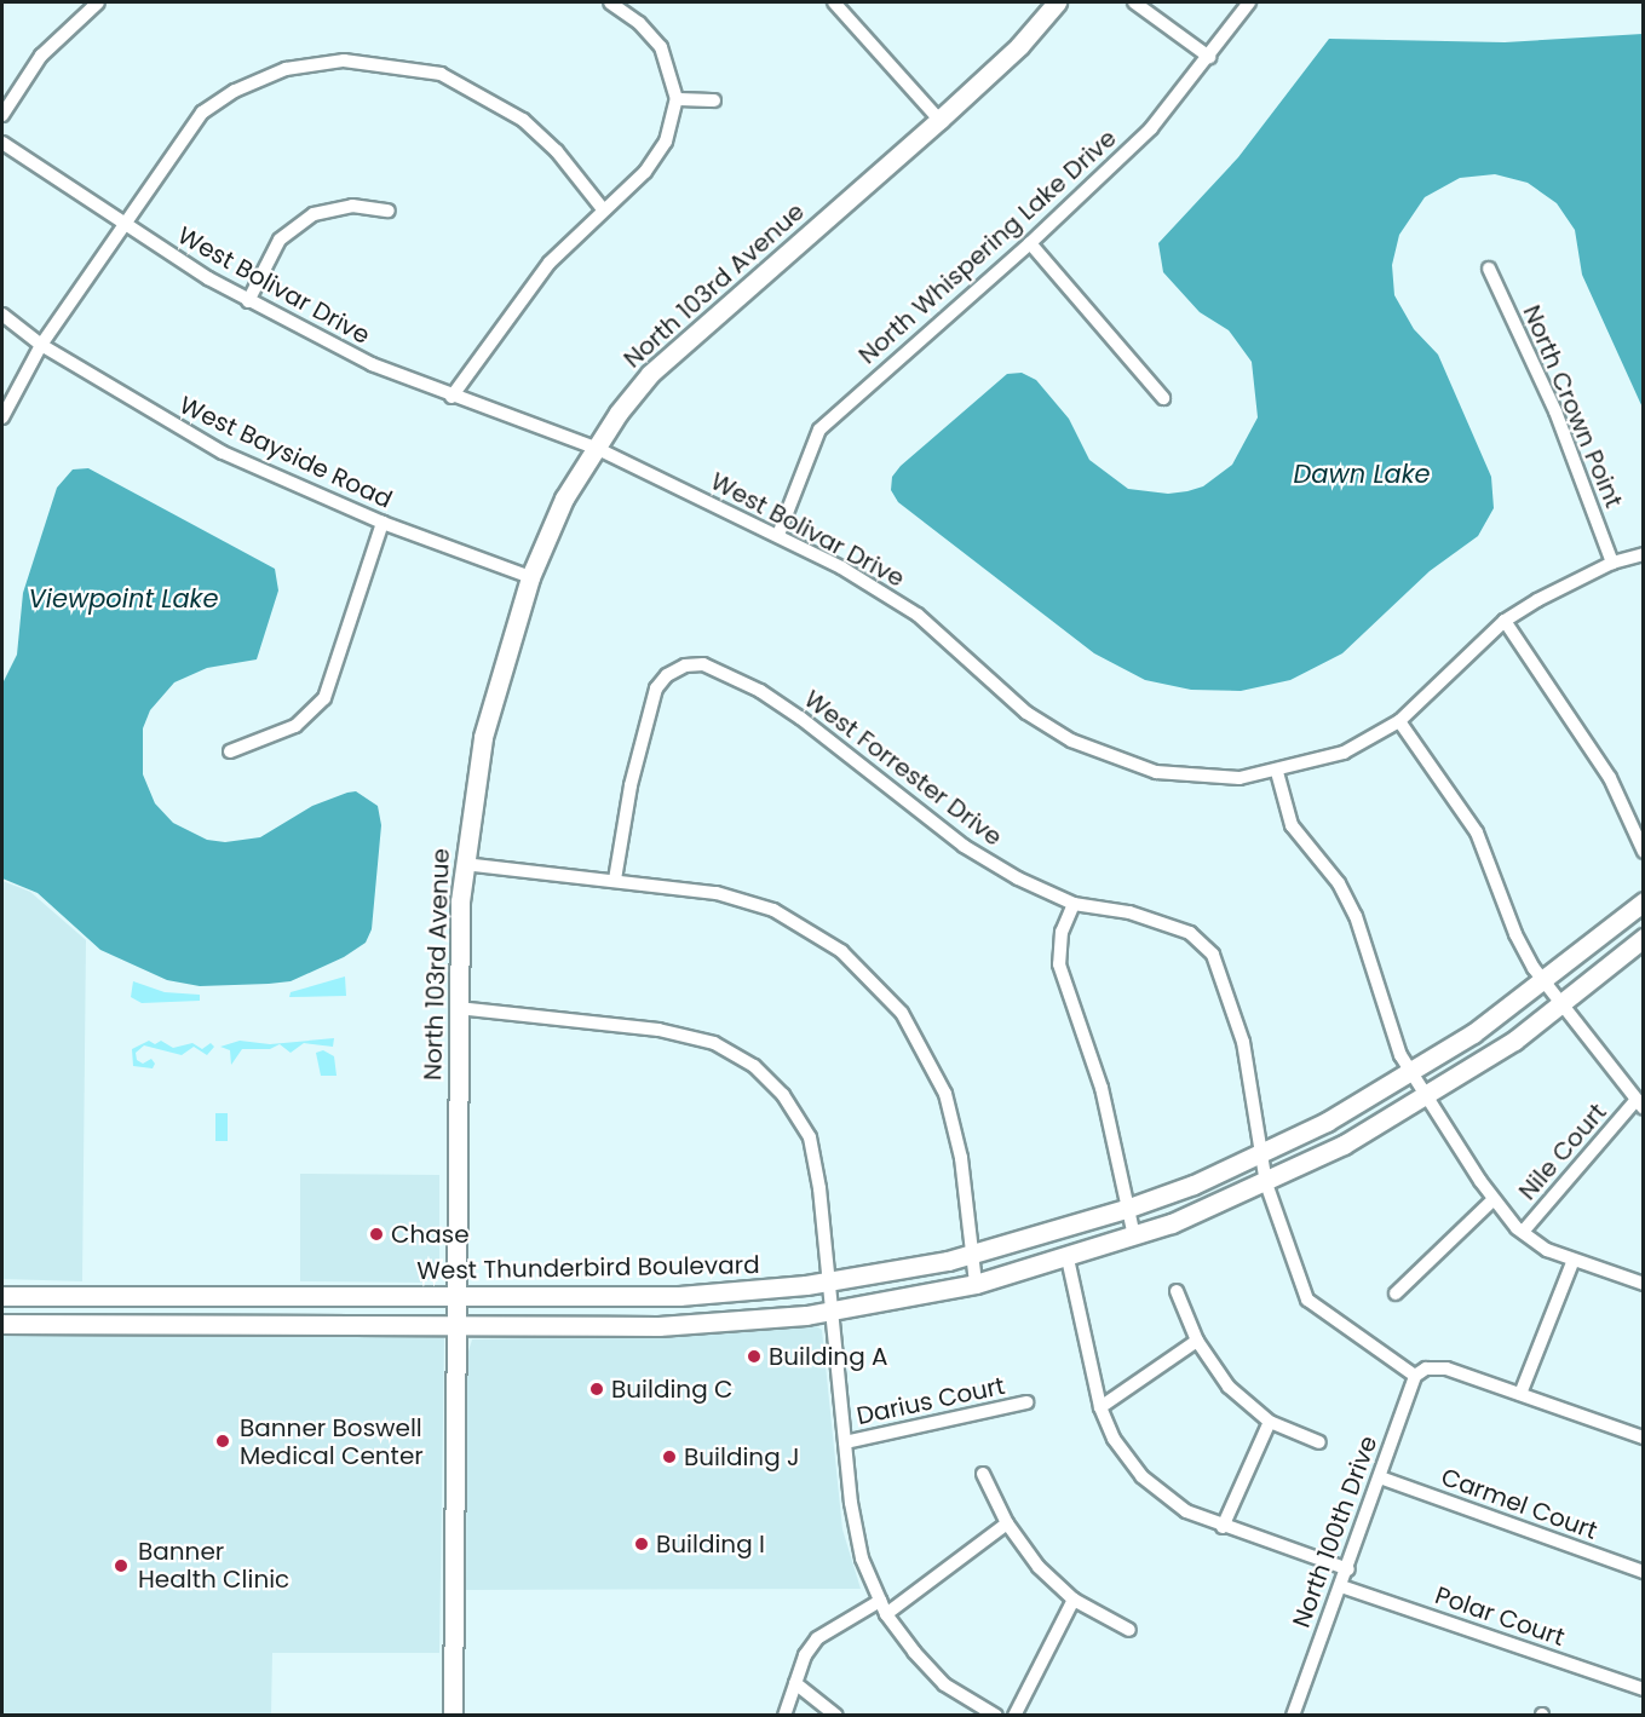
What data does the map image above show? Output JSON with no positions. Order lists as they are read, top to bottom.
{
  "streets": {
    "street": [
      "North Whispering Lake Drive",
      "West Bolivar Drive",
      "North 103rd Avenue",
      "North Crown Point",
      "West Bayside Road",
      "West Forrester Drive",
      "Nile Court",
      "West Thunderbird Boulevard",
      "Darius Court",
      "Carmel Court",
      "North 100th Drive",
      "Polar Court"
    ]
  },
  "crossings": [
    ["North Whispering Lake Drive", "West Bolivar Drive"],
    ["West Bolivar Drive", "North 103rd Avenue"],
    ["West Bolivar Drive", "North Crown Point"],
    ["North 103rd Avenue", "West Bayside Road"],
    ["North 103rd Avenue", "West Thunderbird Boulevard"],
    ["West Forrester Drive", "West Thunderbird Boulevard"],
    ["West Forrester Drive", "North 100th Drive"],
    ["Carmel Court", "North 100th Drive"],
    ["North 100th Drive", "Polar Court"]
  ],
  "water": ["Dawn Lake", "Viewpoint Lake"],
  "places": [
    "Chase",
    "Building A",
    "Building C",
    "Banner Boswell Medical Center",
    "Building J",
    "Building I",
    "Banner Health Clinic"
  ]
}
